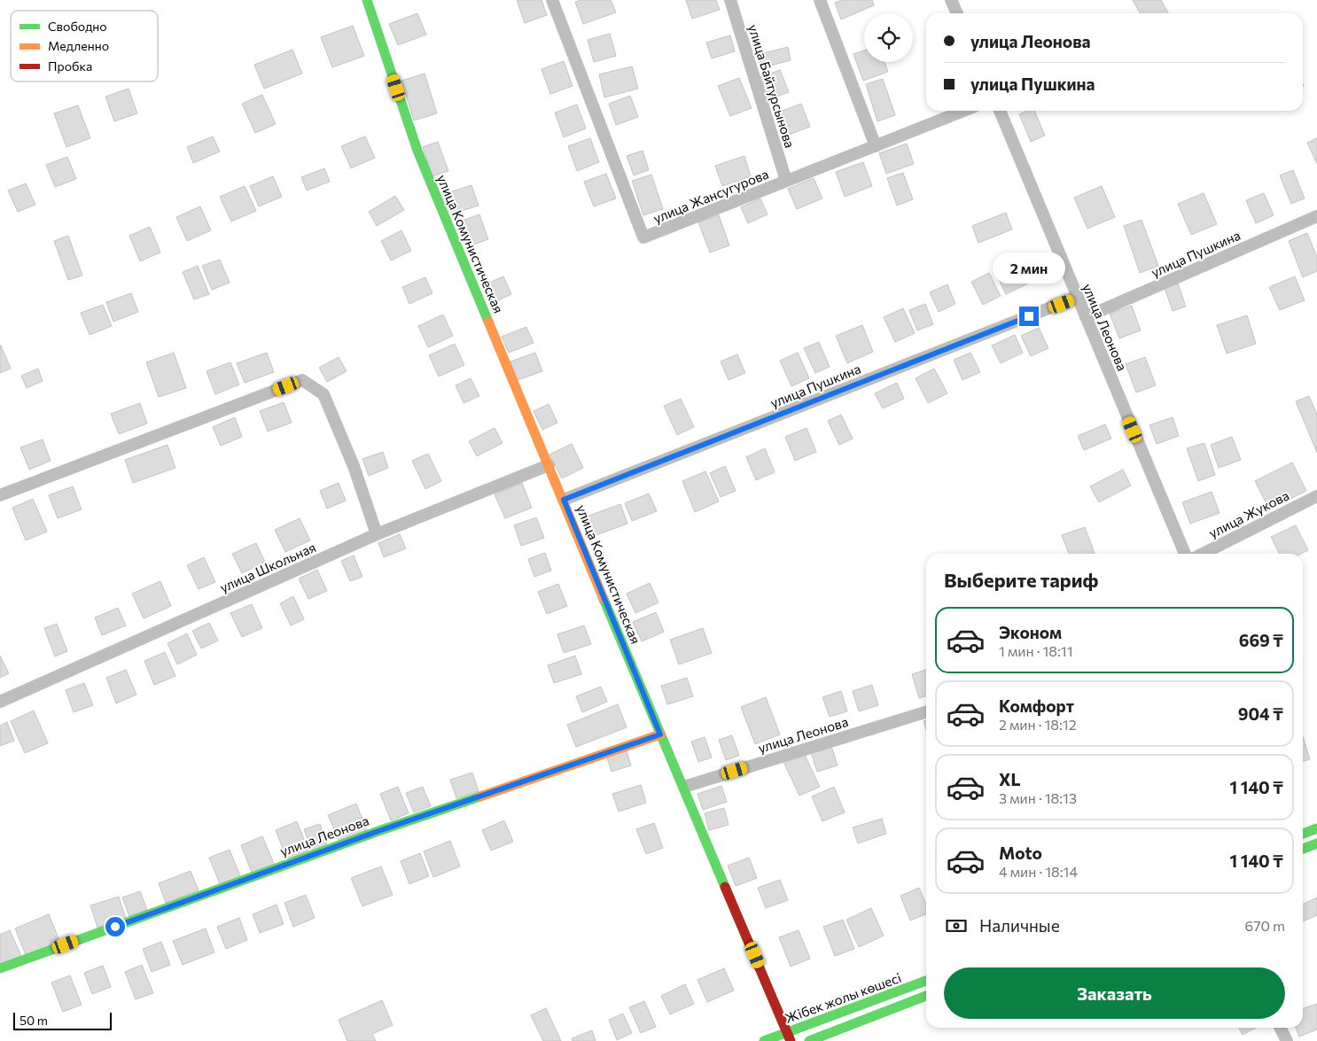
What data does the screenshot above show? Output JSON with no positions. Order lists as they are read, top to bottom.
{
  "streets": {
    "street": [
      "улица Байтурсынова",
      "улица Жансугурова",
      "улица Комунистическая",
      "улица Пушкина",
      "улица Леонова",
      "улица Жукова",
      "улица Школьная",
      "Жібек жолы көшесі"
    ]
  },
  "crossings": [
    ["улица Байтурсынова", "улица Жансугурова"],
    ["улица Комунистическая", "улица Пушкина"],
    ["улица Комунистическая", "улица Леонова"],
    ["улица Комунистическая", "улица Школьная"],
    ["улица Комунистическая", "Жібек жолы көшесі"],
    ["улица Пушкина", "улица Леонова"]
  ],
  "legend": ["Свободно", "Медленно", "Пробка"],
  "scale_bar": "50 m",
  "page": {
    "banner": ["улица Леонова", "улица Пушкина"],
    "bubble": "2 мин",
    "heading": "Выберите тариф",
    "list": [
      {
        "name": "Эконом",
        "note": "1 мин · 18:11",
        "value": "669 ₸"
      },
      {
        "name": "Комфорт",
        "note": "2 мин · 18:12",
        "value": "904 ₸"
      },
      {
        "name": "XL",
        "note": "3 мин · 18:13",
        "value": "1 140 ₸"
      },
      {
        "name": "Moto",
        "note": "4 мин · 18:14",
        "value": "1 140 ₸"
      }
    ],
    "pay": ["Наличные", "670 m"],
    "buttons": "Заказать",
    "scale": "50 m"
  }
}
